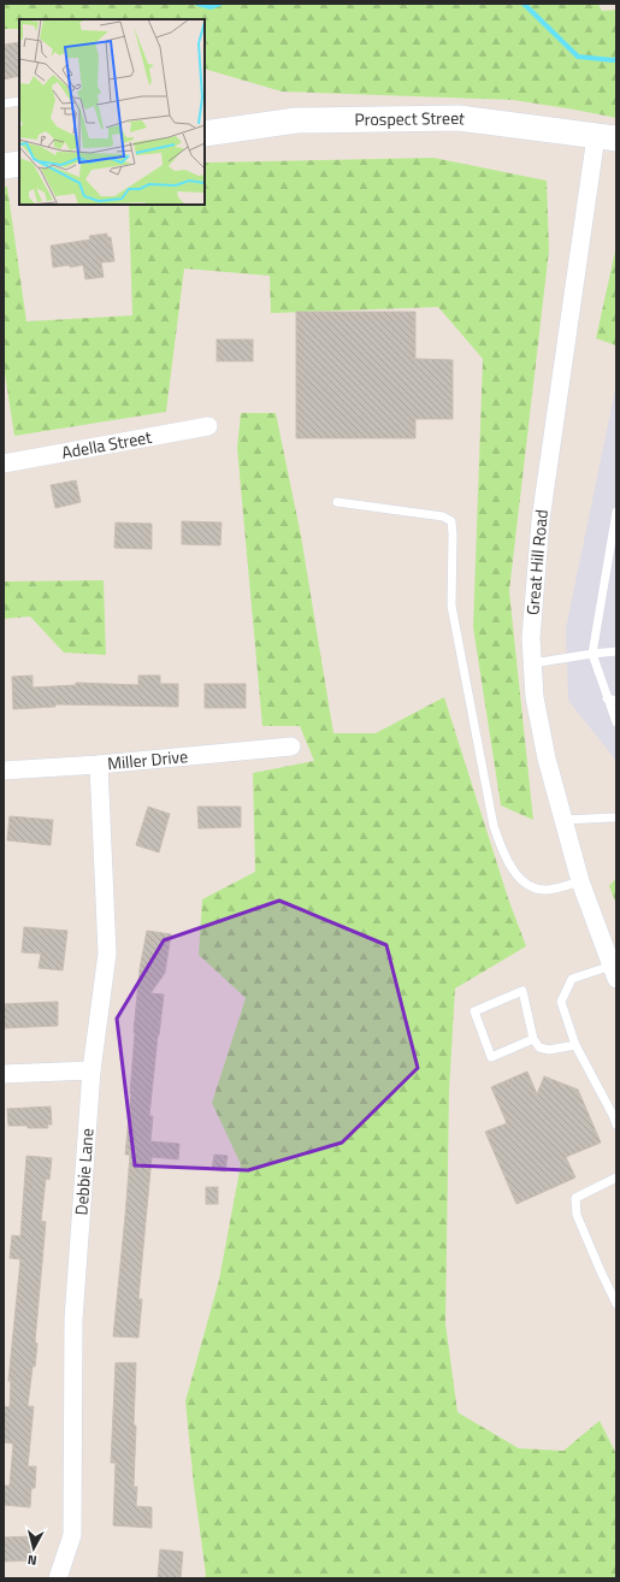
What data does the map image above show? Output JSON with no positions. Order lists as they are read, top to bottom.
{
  "streets": {
    "main road": ["Prospect Street"],
    "street": [
      "Adella Street",
      "Great Hill Road",
      "Miller Drive",
      "Debbie Lane"
    ]
  },
  "crossings": [
    ["Prospect Street", "Great Hill Road"],
    ["Miller Drive", "Debbie Lane"]
  ],
  "north": "bottom"
}
